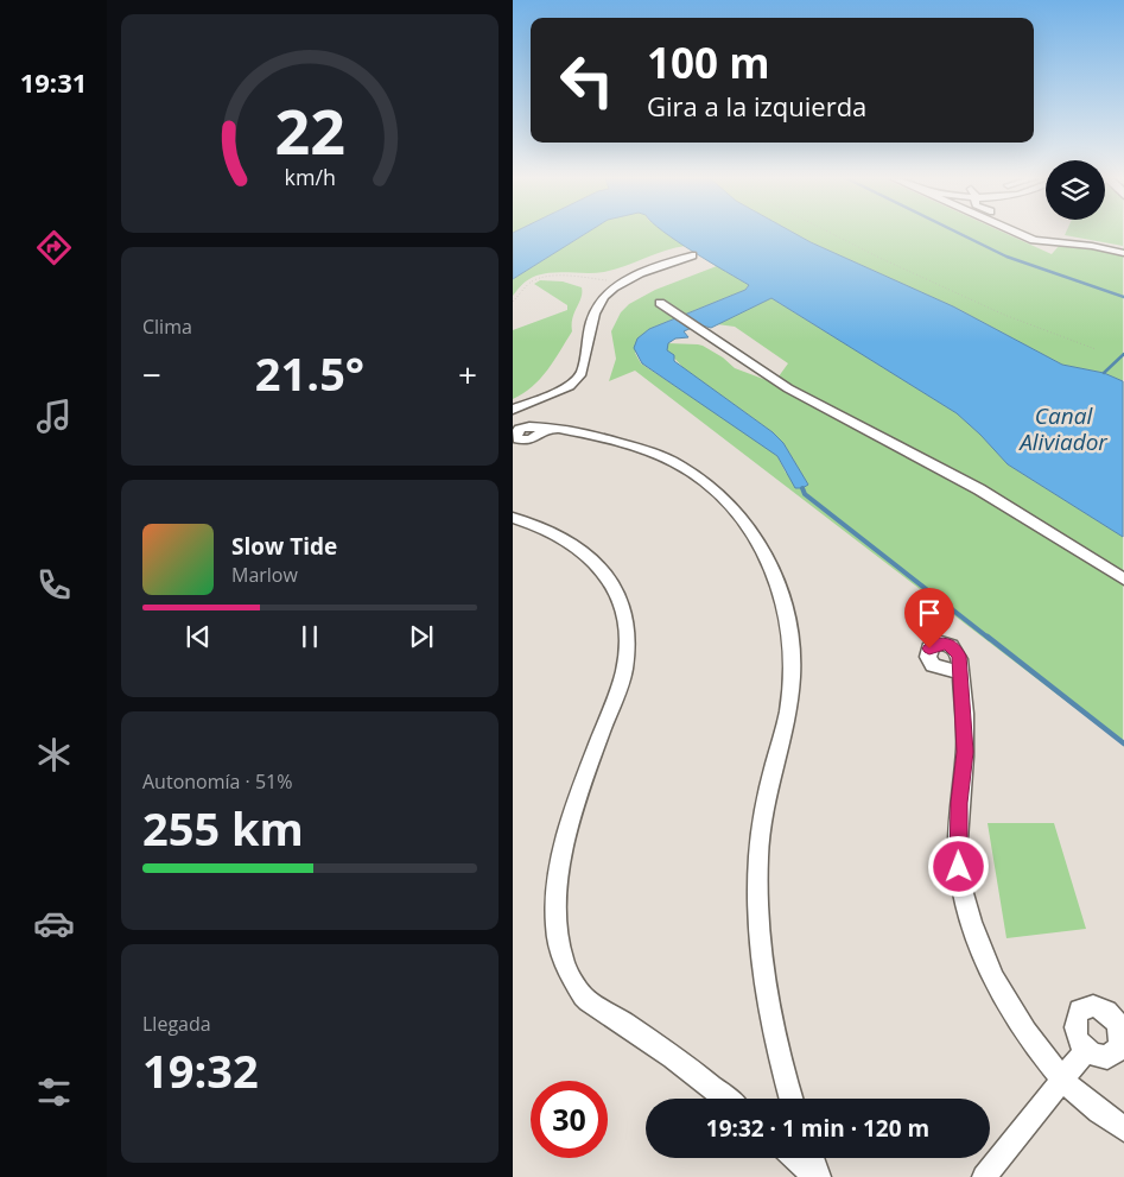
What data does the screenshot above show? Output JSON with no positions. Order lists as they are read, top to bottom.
{
  "water": ["Canal Aliviador"],
  "page": {
    "tabs": "19:31",
    "turn": ["100 m", "Gira a la izquierda"],
    "tile": [
      "Clima",
      ["Autonomía · 51%", "255 km"],
      ["Llegada", "19:32"]
    ],
    "heat": ["−", "21.5°", "+"],
    "song": ["Slow Tide", "Marlow"],
    "limit": "30",
    "trip": "19:32 · 1 min · 120 m",
    "gauge": ["22", "km/h"]
  }
}
